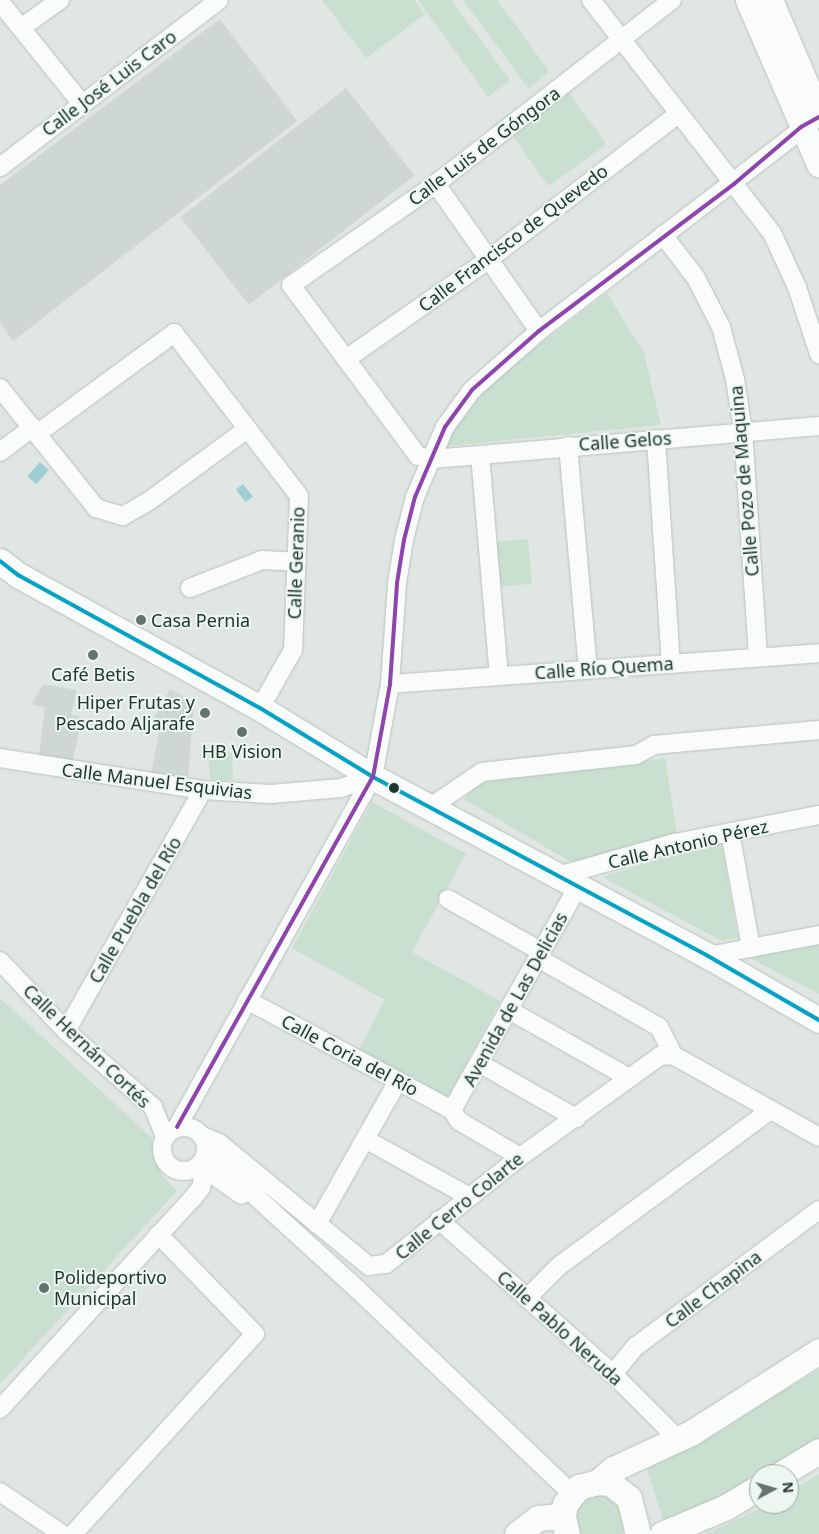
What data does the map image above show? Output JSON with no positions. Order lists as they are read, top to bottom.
{
  "streets": {
    "street": [
      "Calle José Luis Caro",
      "Calle Luis de Góngora",
      "Calle Francisco de Quevedo",
      "Calle Gelos",
      "Calle Pozo de Maquina",
      "Calle Geranio",
      "Calle Río Quema",
      "Calle Manuel Esquivias",
      "Calle Antonio Pérez",
      "Calle Puebla del Río",
      "Avenida de Las Delicias",
      "Calle Hernán Cortés",
      "Calle Coria del Río",
      "Calle Cerro Colarte",
      "Calle Chapina",
      "Calle Pablo Neruda"
    ]
  },
  "crossings": [
    ["Calle Luis de Góngora", "Calle Francisco de Quevedo"],
    ["Calle Gelos", "Calle Pozo de Maquina"],
    ["Calle Pozo de Maquina", "Calle Río Quema"],
    ["Calle Manuel Esquivias", "Calle Puebla del Río"],
    ["Calle Antonio Pérez", "Avenida de Las Delicias"],
    ["Calle Puebla del Río", "Calle Hernán Cortés"],
    ["Avenida de Las Delicias", "Calle Coria del Río"],
    ["Calle Hernán Cortés", "Calle Cerro Colarte"],
    ["Calle Coria del Río", "Calle Cerro Colarte"],
    ["Calle Cerro Colarte", "Calle Pablo Neruda"],
    ["Calle Chapina", "Calle Pablo Neruda"]
  ],
  "places": [
    "Casa Pernia",
    "Café Betis",
    "Hiper Frutas y Pescado Aljarafe",
    "HB Vision",
    "Polideportivo Municipal"
  ],
  "north": "right"
}
